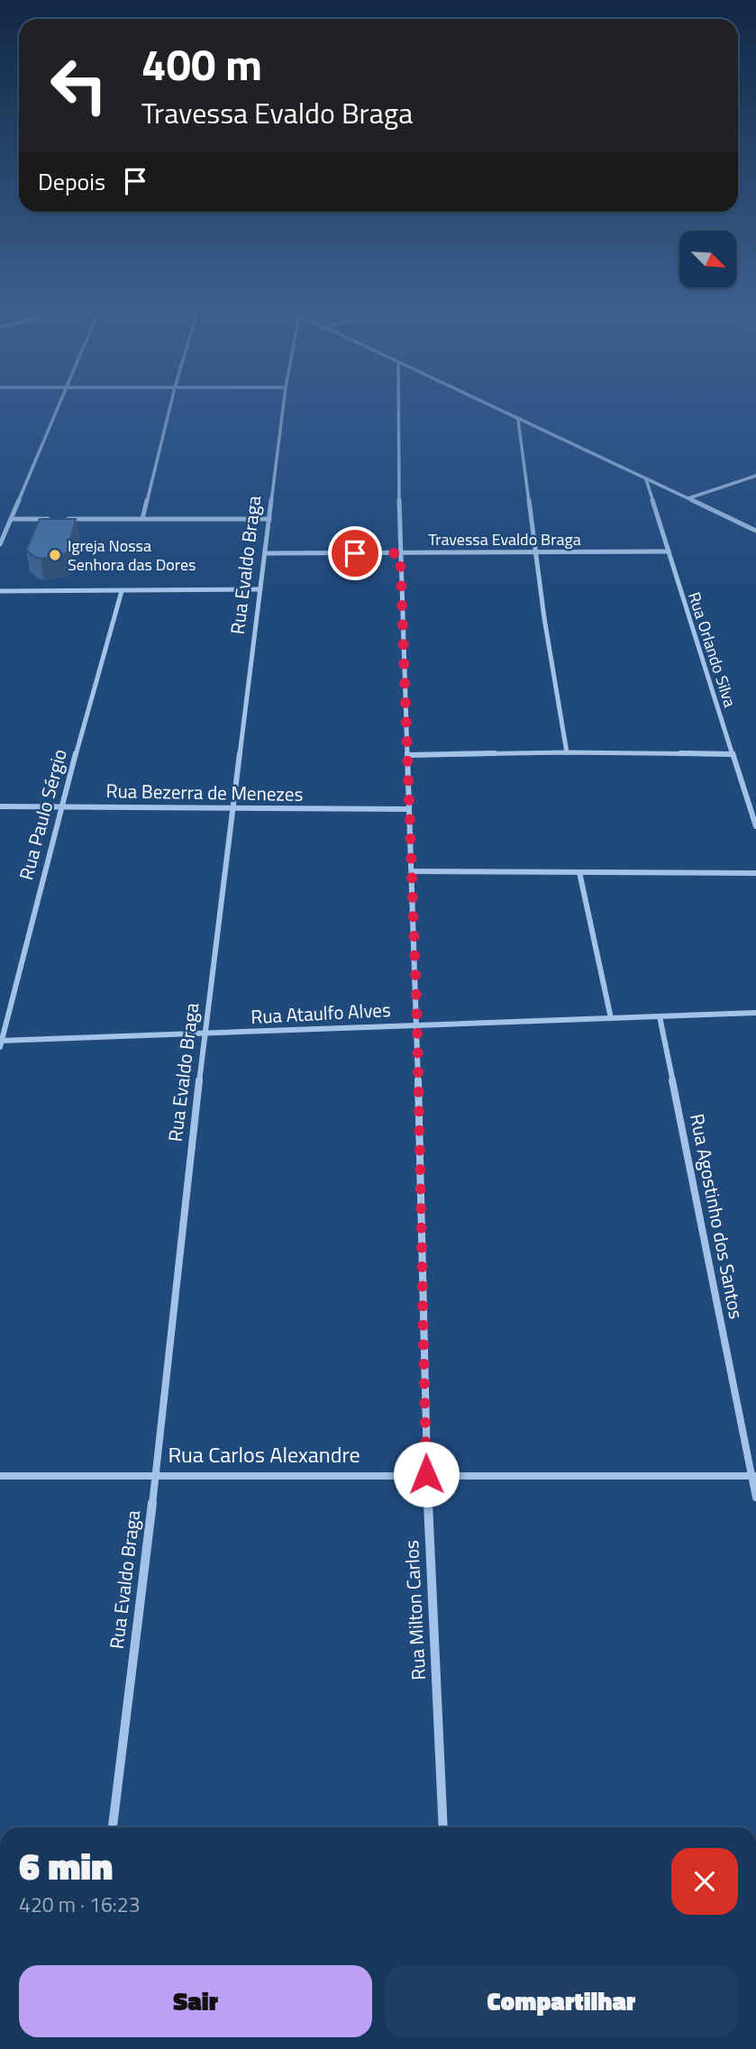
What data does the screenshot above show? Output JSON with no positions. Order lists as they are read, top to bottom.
{
  "streets": {
    "street": [
      "Travessa Evaldo Braga",
      "Rua Evaldo Braga",
      "Rua Orlando Silva",
      "Rua Bezerra de Menezes",
      "Rua Paulo Sérgio",
      "Rua Ataulfo Alves",
      "Rua Agostinho dos Santos",
      "Rua Carlos Alexandre",
      "Rua Milton Carlos"
    ]
  },
  "crossings": [
    ["Travessa Evaldo Braga", "Rua Evaldo Braga"],
    ["Travessa Evaldo Braga", "Rua Orlando Silva"],
    ["Travessa Evaldo Braga", "Rua Milton Carlos"],
    ["Rua Evaldo Braga", "Rua Bezerra de Menezes"],
    ["Rua Evaldo Braga", "Rua Ataulfo Alves"],
    ["Rua Evaldo Braga", "Rua Carlos Alexandre"],
    ["Rua Bezerra de Menezes", "Rua Paulo Sérgio"],
    ["Rua Bezerra de Menezes", "Rua Milton Carlos"],
    ["Rua Paulo Sérgio", "Rua Ataulfo Alves"],
    ["Rua Ataulfo Alves", "Rua Agostinho dos Santos"],
    ["Rua Ataulfo Alves", "Rua Milton Carlos"],
    ["Rua Agostinho dos Santos", "Rua Carlos Alexandre"],
    ["Rua Carlos Alexandre", "Rua Milton Carlos"]
  ],
  "places": ["Igreja Nossa Senhora das Dores"],
  "north": "bottom right",
  "page": {
    "turn": ["400 m", "Travessa Evaldo Braga"],
    "then": "Depois",
    "heading": ["6 min", "420 m · 16:23"],
    "buttons": ["Sair", "Compartilhar"]
  }
}
